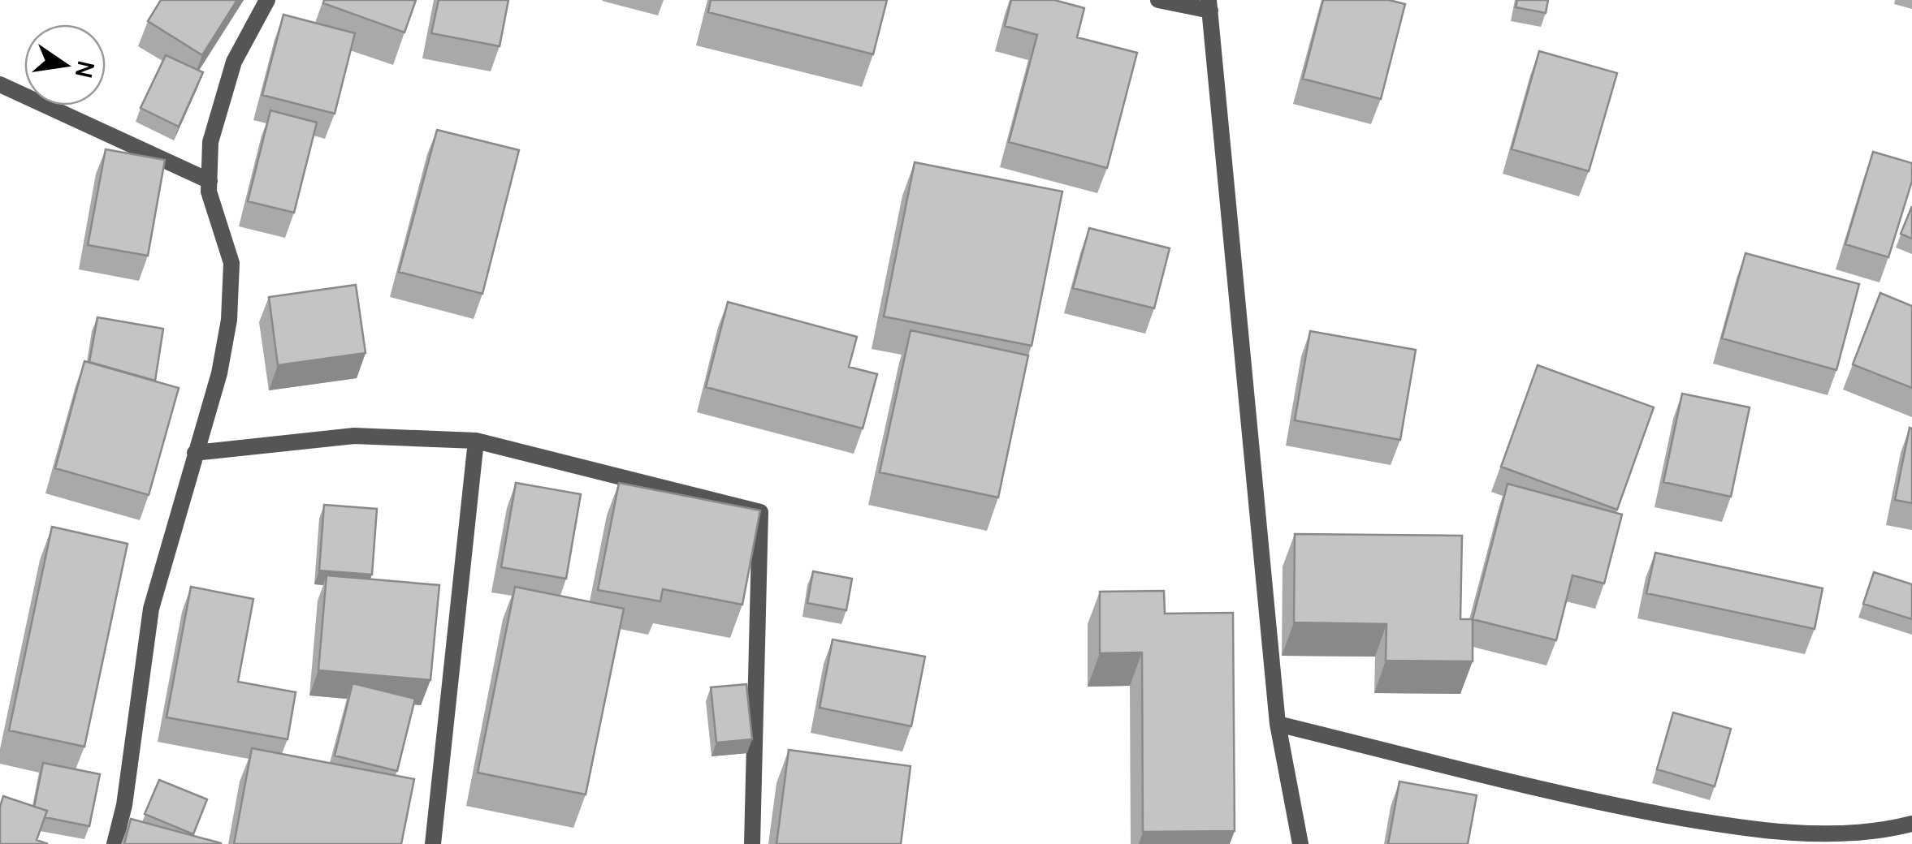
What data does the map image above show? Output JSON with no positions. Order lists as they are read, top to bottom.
{
  "north": "right"
}
